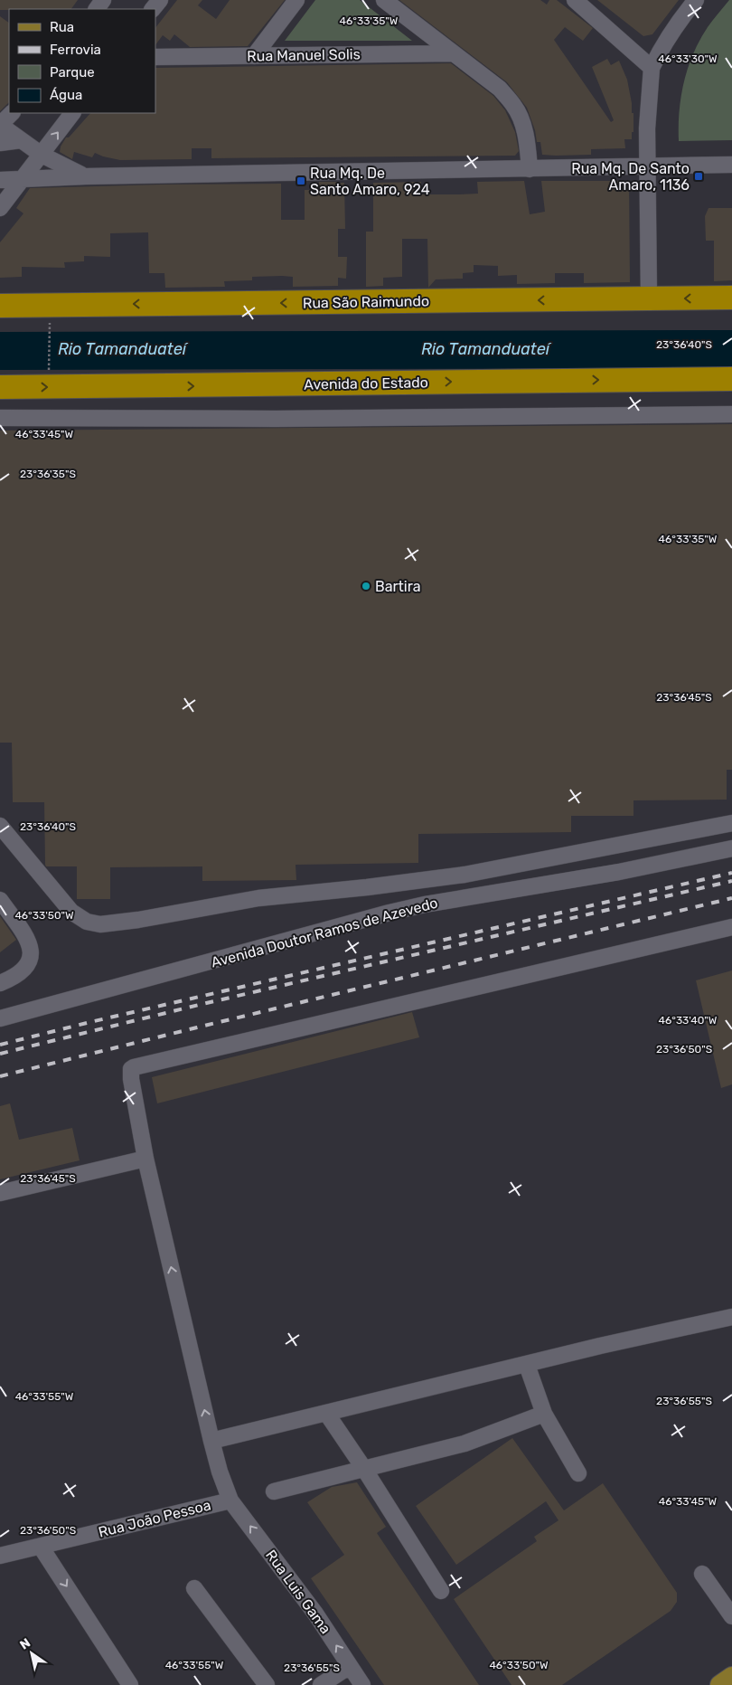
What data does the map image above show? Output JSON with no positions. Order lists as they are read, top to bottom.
{
  "streets": {
    "highway": ["Rua São Raimundo", "Avenida do Estado"],
    "street": [
      "Rua Manuel Solis",
      "Avenida Doutor Ramos de Azevedo",
      "Rua João Pessoa",
      "Rua Luis Gama"
    ]
  },
  "crossings": [
    ["Rua João Pessoa", "Rua Luis Gama"]
  ],
  "one_way": ["Rua São Raimundo", "Avenida do Estado"],
  "water": ["Rio Tamanduateí"],
  "places": {
    "transit": ["Rua Mq. De Santo Amaro, 1136", "Rua Mq. De Santo Amaro, 924"],
    "other": ["Bartira"]
  },
  "legend": [
    "Rua",
    "Ferrovia",
    "Parque",
    "Água"
  ],
  "north": "top left",
  "coordinates": [
    "46°33'35\"W",
    "46°33'30\"W",
    "23°36'40\"S",
    "46°33'45\"W",
    "23°36'35\"S",
    "23°36'45\"S",
    "46°33'50\"W",
    "46°33'40\"W",
    "23°36'50\"S",
    "46°33'55\"W",
    "23°36'55\"S"
  ]
}
